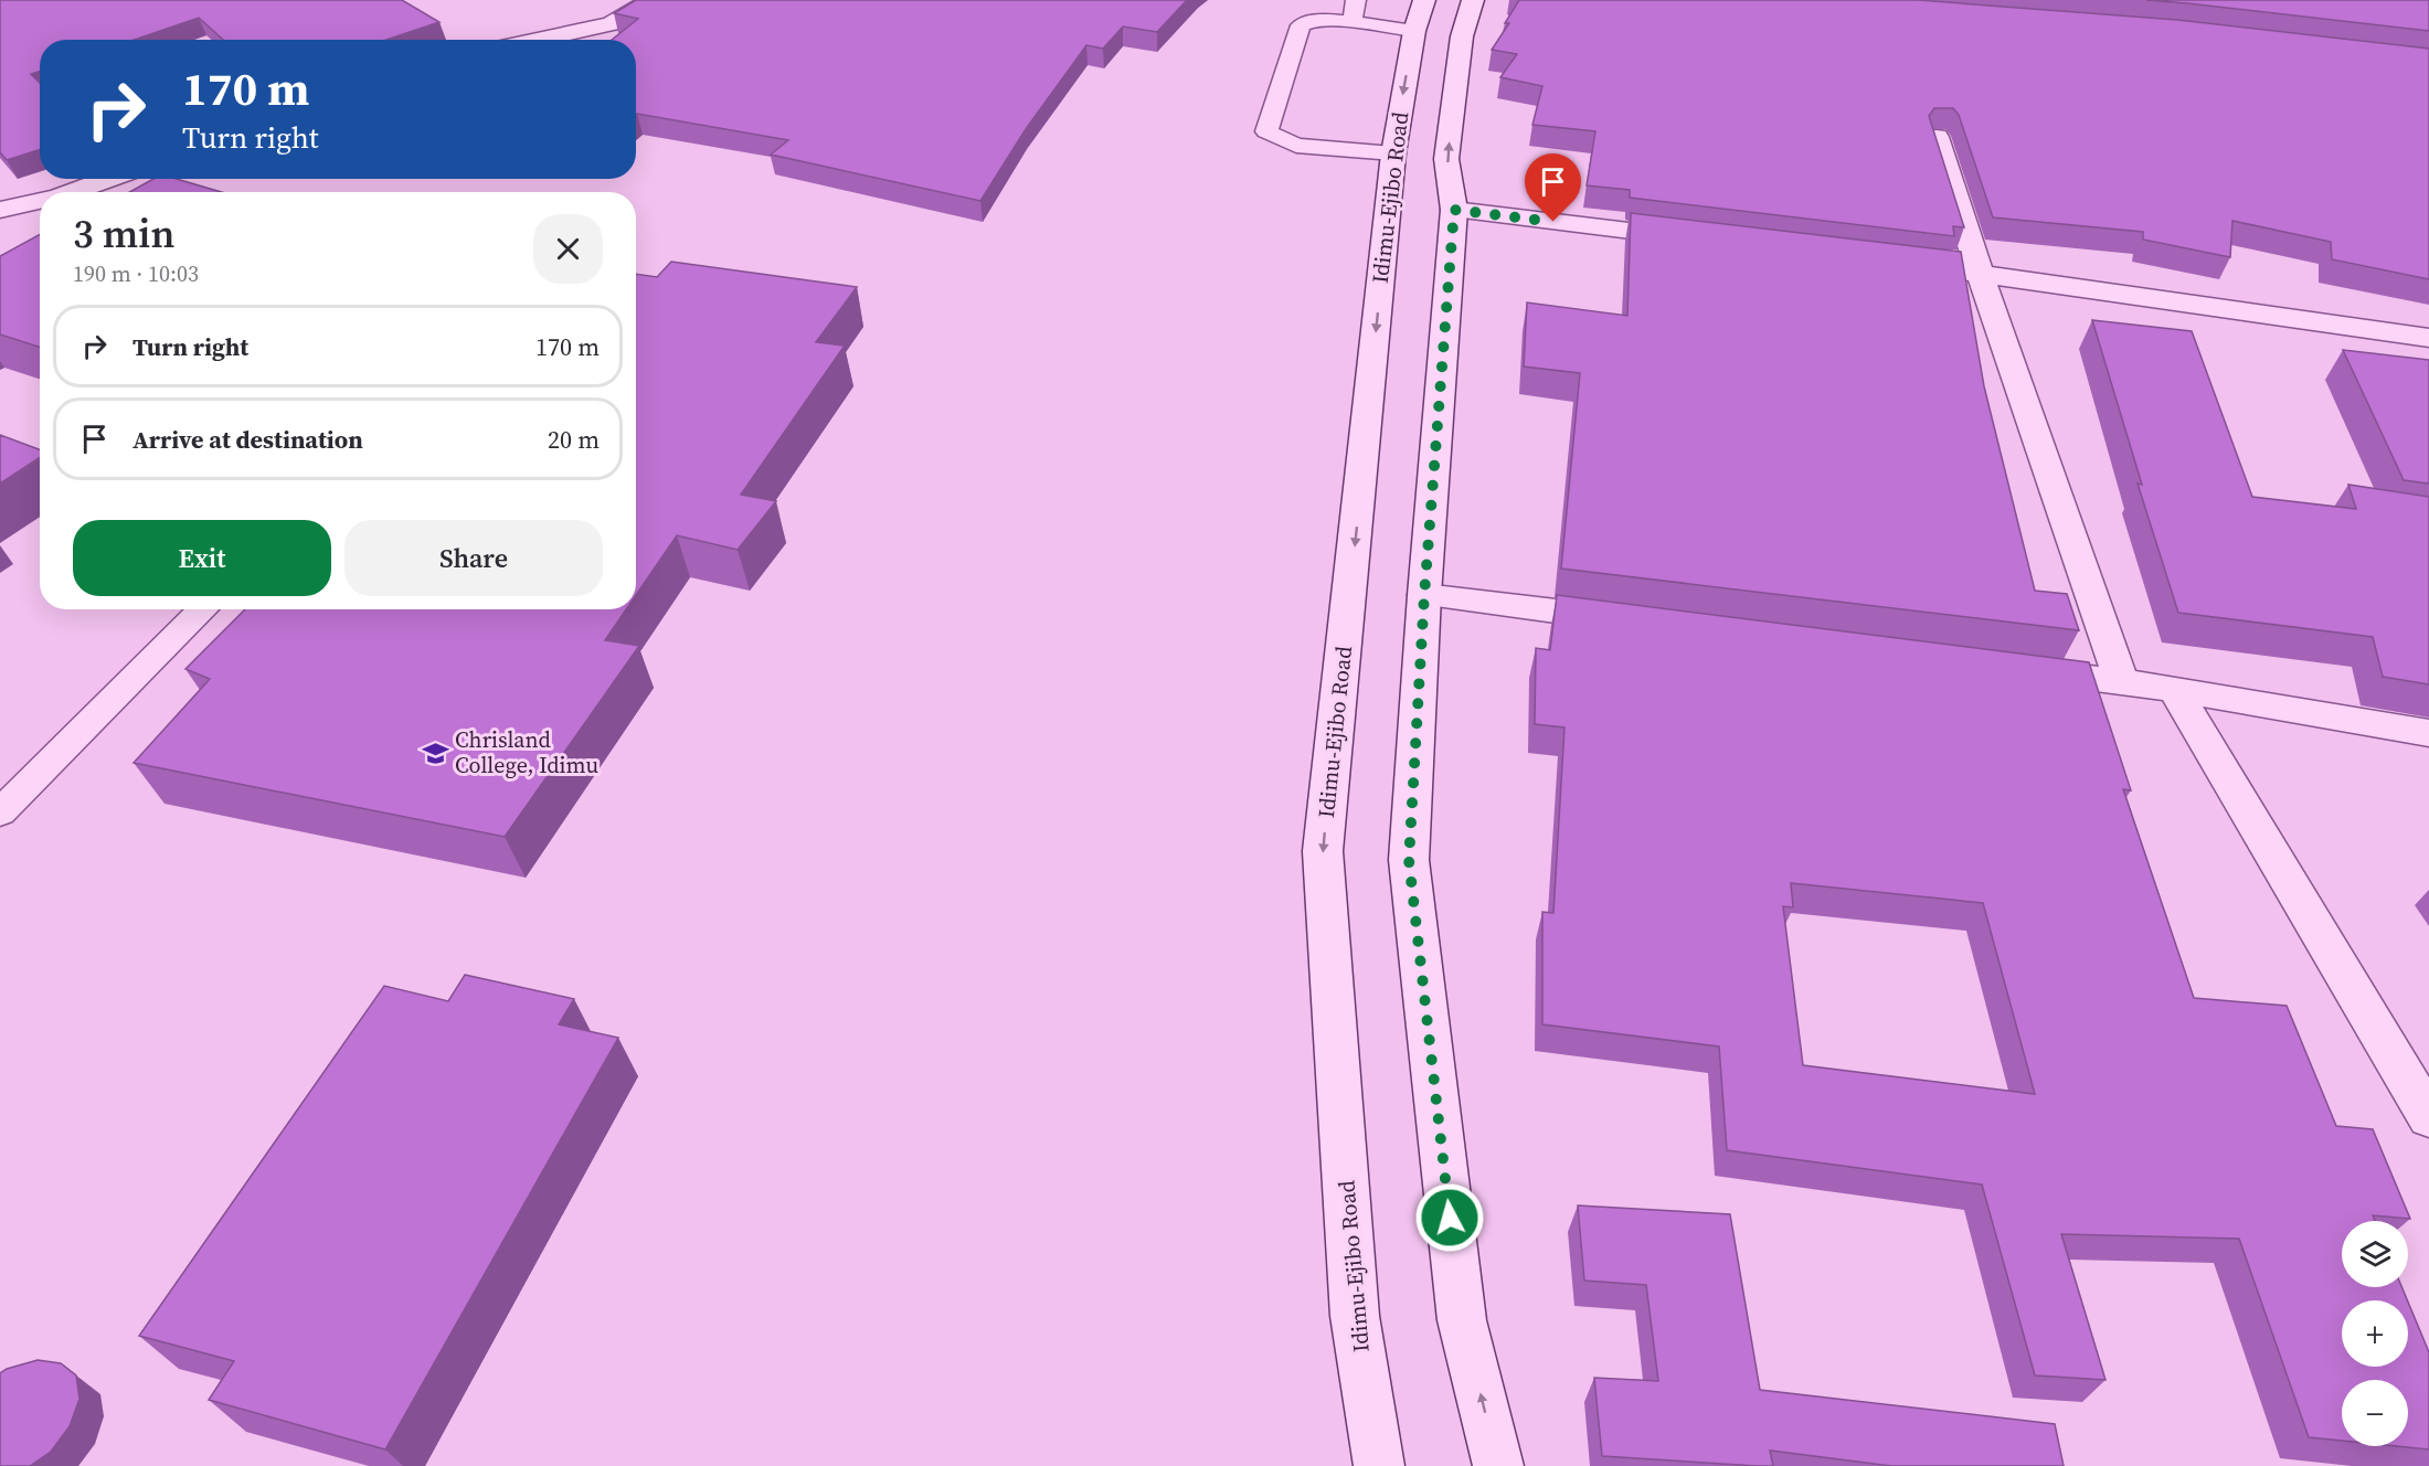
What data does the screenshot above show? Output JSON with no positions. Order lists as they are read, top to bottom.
{
  "streets": {
    "main road": ["Idimu-Ejibo Road"]
  },
  "places": {
    "school or university": ["Chrisland College, Idimu"]
  },
  "page": {
    "turn": ["170 m", "Turn right"],
    "heading": ["3 min", "190 m · 10:03"],
    "list": [
      {
        "name": "Turn right",
        "value": "170 m"
      },
      {
        "name": "Arrive at destination",
        "value": "20 m"
      }
    ],
    "buttons": ["Exit", "Share"],
    "map_buttons": ["+", "−"]
  }
}
